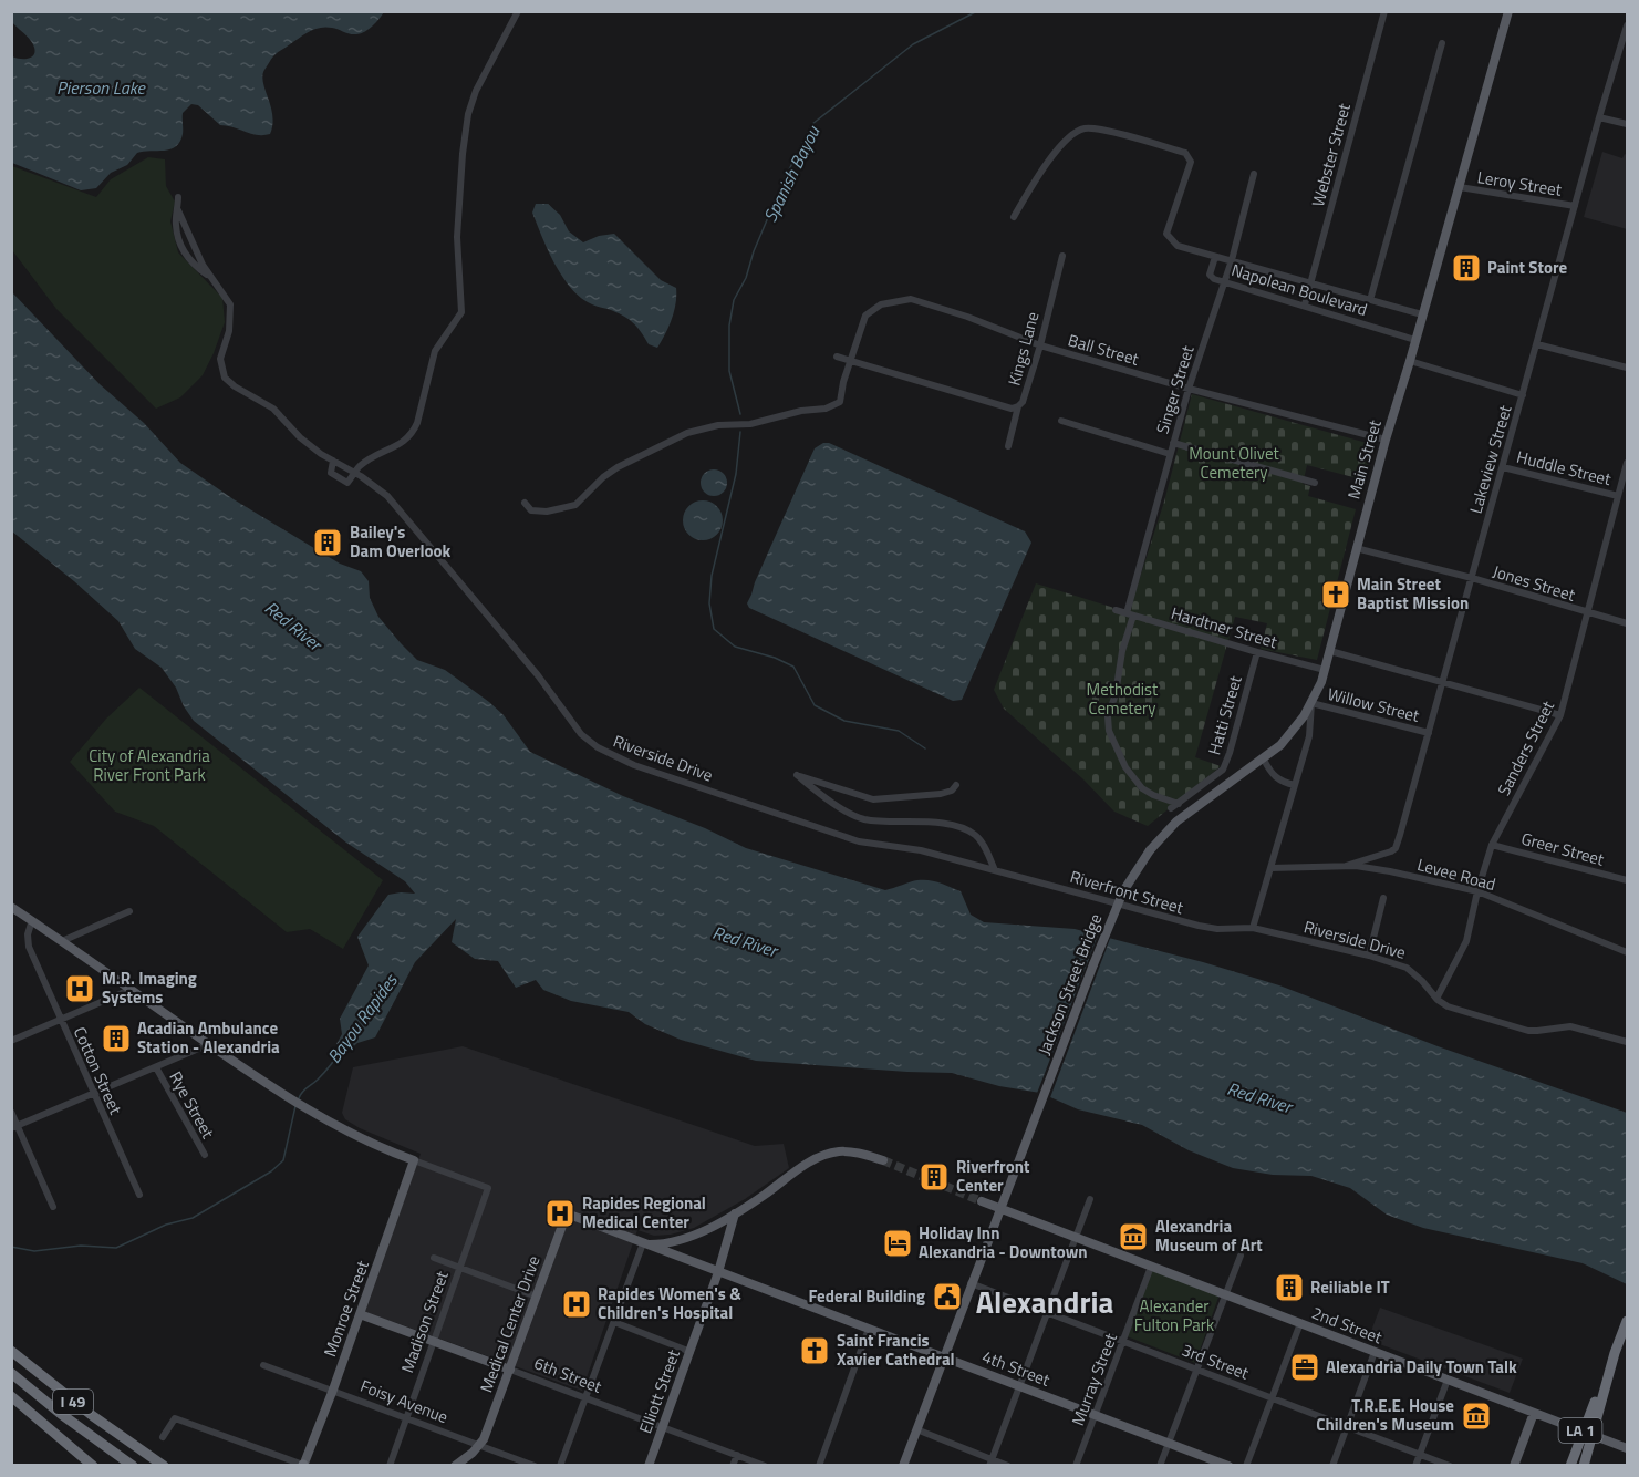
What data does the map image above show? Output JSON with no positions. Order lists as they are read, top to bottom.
{
  "streets": {
    "highway": ["I 49"],
    "main road": [
      "Main Street",
      "Jackson Street Bridge",
      "Monroe Street",
      "Medical Center Drive",
      "2nd Street",
      "4th Street",
      "6th Street",
      "Elliott Street",
      "LA 1"
    ],
    "street": [
      "Webster Street",
      "Leroy Street",
      "Napolean Boulevard",
      "Kings Lane",
      "Ball Street",
      "Singer Street",
      "Lakeview Street",
      "Huddle Street",
      "Jones Street",
      "Hardtner Street",
      "Willow Street",
      "Hatti Street",
      "Sanders Street",
      "Riverside Drive",
      "Greer Street",
      "Levee Road",
      "Riverfront Street",
      "Cotton Street",
      "Rye Street",
      "Madison Street",
      "3rd Street",
      "Murray Street",
      "Foisy Avenue"
    ]
  },
  "crossings": [
    ["Webster Street", "Napolean Boulevard"],
    ["Leroy Street", "Main Street"],
    ["Leroy Street", "Lakeview Street"],
    ["Napolean Boulevard", "Singer Street"],
    ["Napolean Boulevard", "Main Street"],
    ["Kings Lane", "Ball Street"],
    ["Ball Street", "Singer Street"],
    ["Ball Street", "Main Street"],
    ["Singer Street", "Hardtner Street"],
    ["Singer Street", "Hatti Street"],
    ["Main Street", "Jones Street"],
    ["Main Street", "Hardtner Street"],
    ["Main Street", "Willow Street"],
    ["Main Street", "Jackson Street Bridge"],
    ["Lakeview Street", "Huddle Street"],
    ["Lakeview Street", "Jones Street"],
    ["Lakeview Street", "Willow Street"],
    ["Lakeview Street", "Levee Road"],
    ["Huddle Street", "Sanders Street"],
    ["Jones Street", "Sanders Street"],
    ["Hardtner Street", "Hatti Street"],
    ["Sanders Street", "Riverside Drive"],
    ["Sanders Street", "Greer Street"],
    ["Sanders Street", "Levee Road"],
    ["Riverside Drive", "Riverfront Street"],
    ["Jackson Street Bridge", "2nd Street"],
    ["Jackson Street Bridge", "3rd Street"],
    ["Jackson Street Bridge", "4th Street"],
    ["Monroe Street", "Madison Street"],
    ["Monroe Street", "6th Street"],
    ["Monroe Street", "Foisy Avenue"],
    ["Madison Street", "6th Street"],
    ["Madison Street", "Foisy Avenue"],
    ["Medical Center Drive", "4th Street"],
    ["Medical Center Drive", "6th Street"],
    ["Medical Center Drive", "Foisy Avenue"],
    ["2nd Street", "Murray Street"],
    ["3rd Street", "Murray Street"],
    ["4th Street", "Murray Street"],
    ["4th Street", "Elliott Street"],
    ["6th Street", "Elliott Street"]
  ],
  "districts": ["Alexandria"],
  "water": [
    "Pierson Lake",
    "Spanish Bayou",
    "Red River",
    "Bayou Rapides"
  ],
  "parks": [
    "Mount Olivet Cemetery",
    "Methodist Cemetery",
    "City of Alexandria River Front Park",
    "Alexander Fulton Park"
  ],
  "places": {
    "building": [
      "Paint Store",
      "Bailey's Dam Overlook",
      "Acadian Ambulance Station - Alexandria",
      "Riverfront Center",
      "Reiliable IT"
    ],
    "church": ["Main Street Baptist Mission", "Saint Francis Xavier Cathedral"],
    "hospital": ["M.R. Imaging Systems", "Rapides Regional Medical Center", "Rapides Women's & Children's Hospital"],
    "museum": ["Alexandria Museum of Art", "T.R.E.E. House Children's Museum"],
    "hotel": ["Holiday Inn Alexandria - Downtown"],
    "public building": ["Federal Building"],
    "office": ["Alexandria Daily Town Talk"]
  }
}
